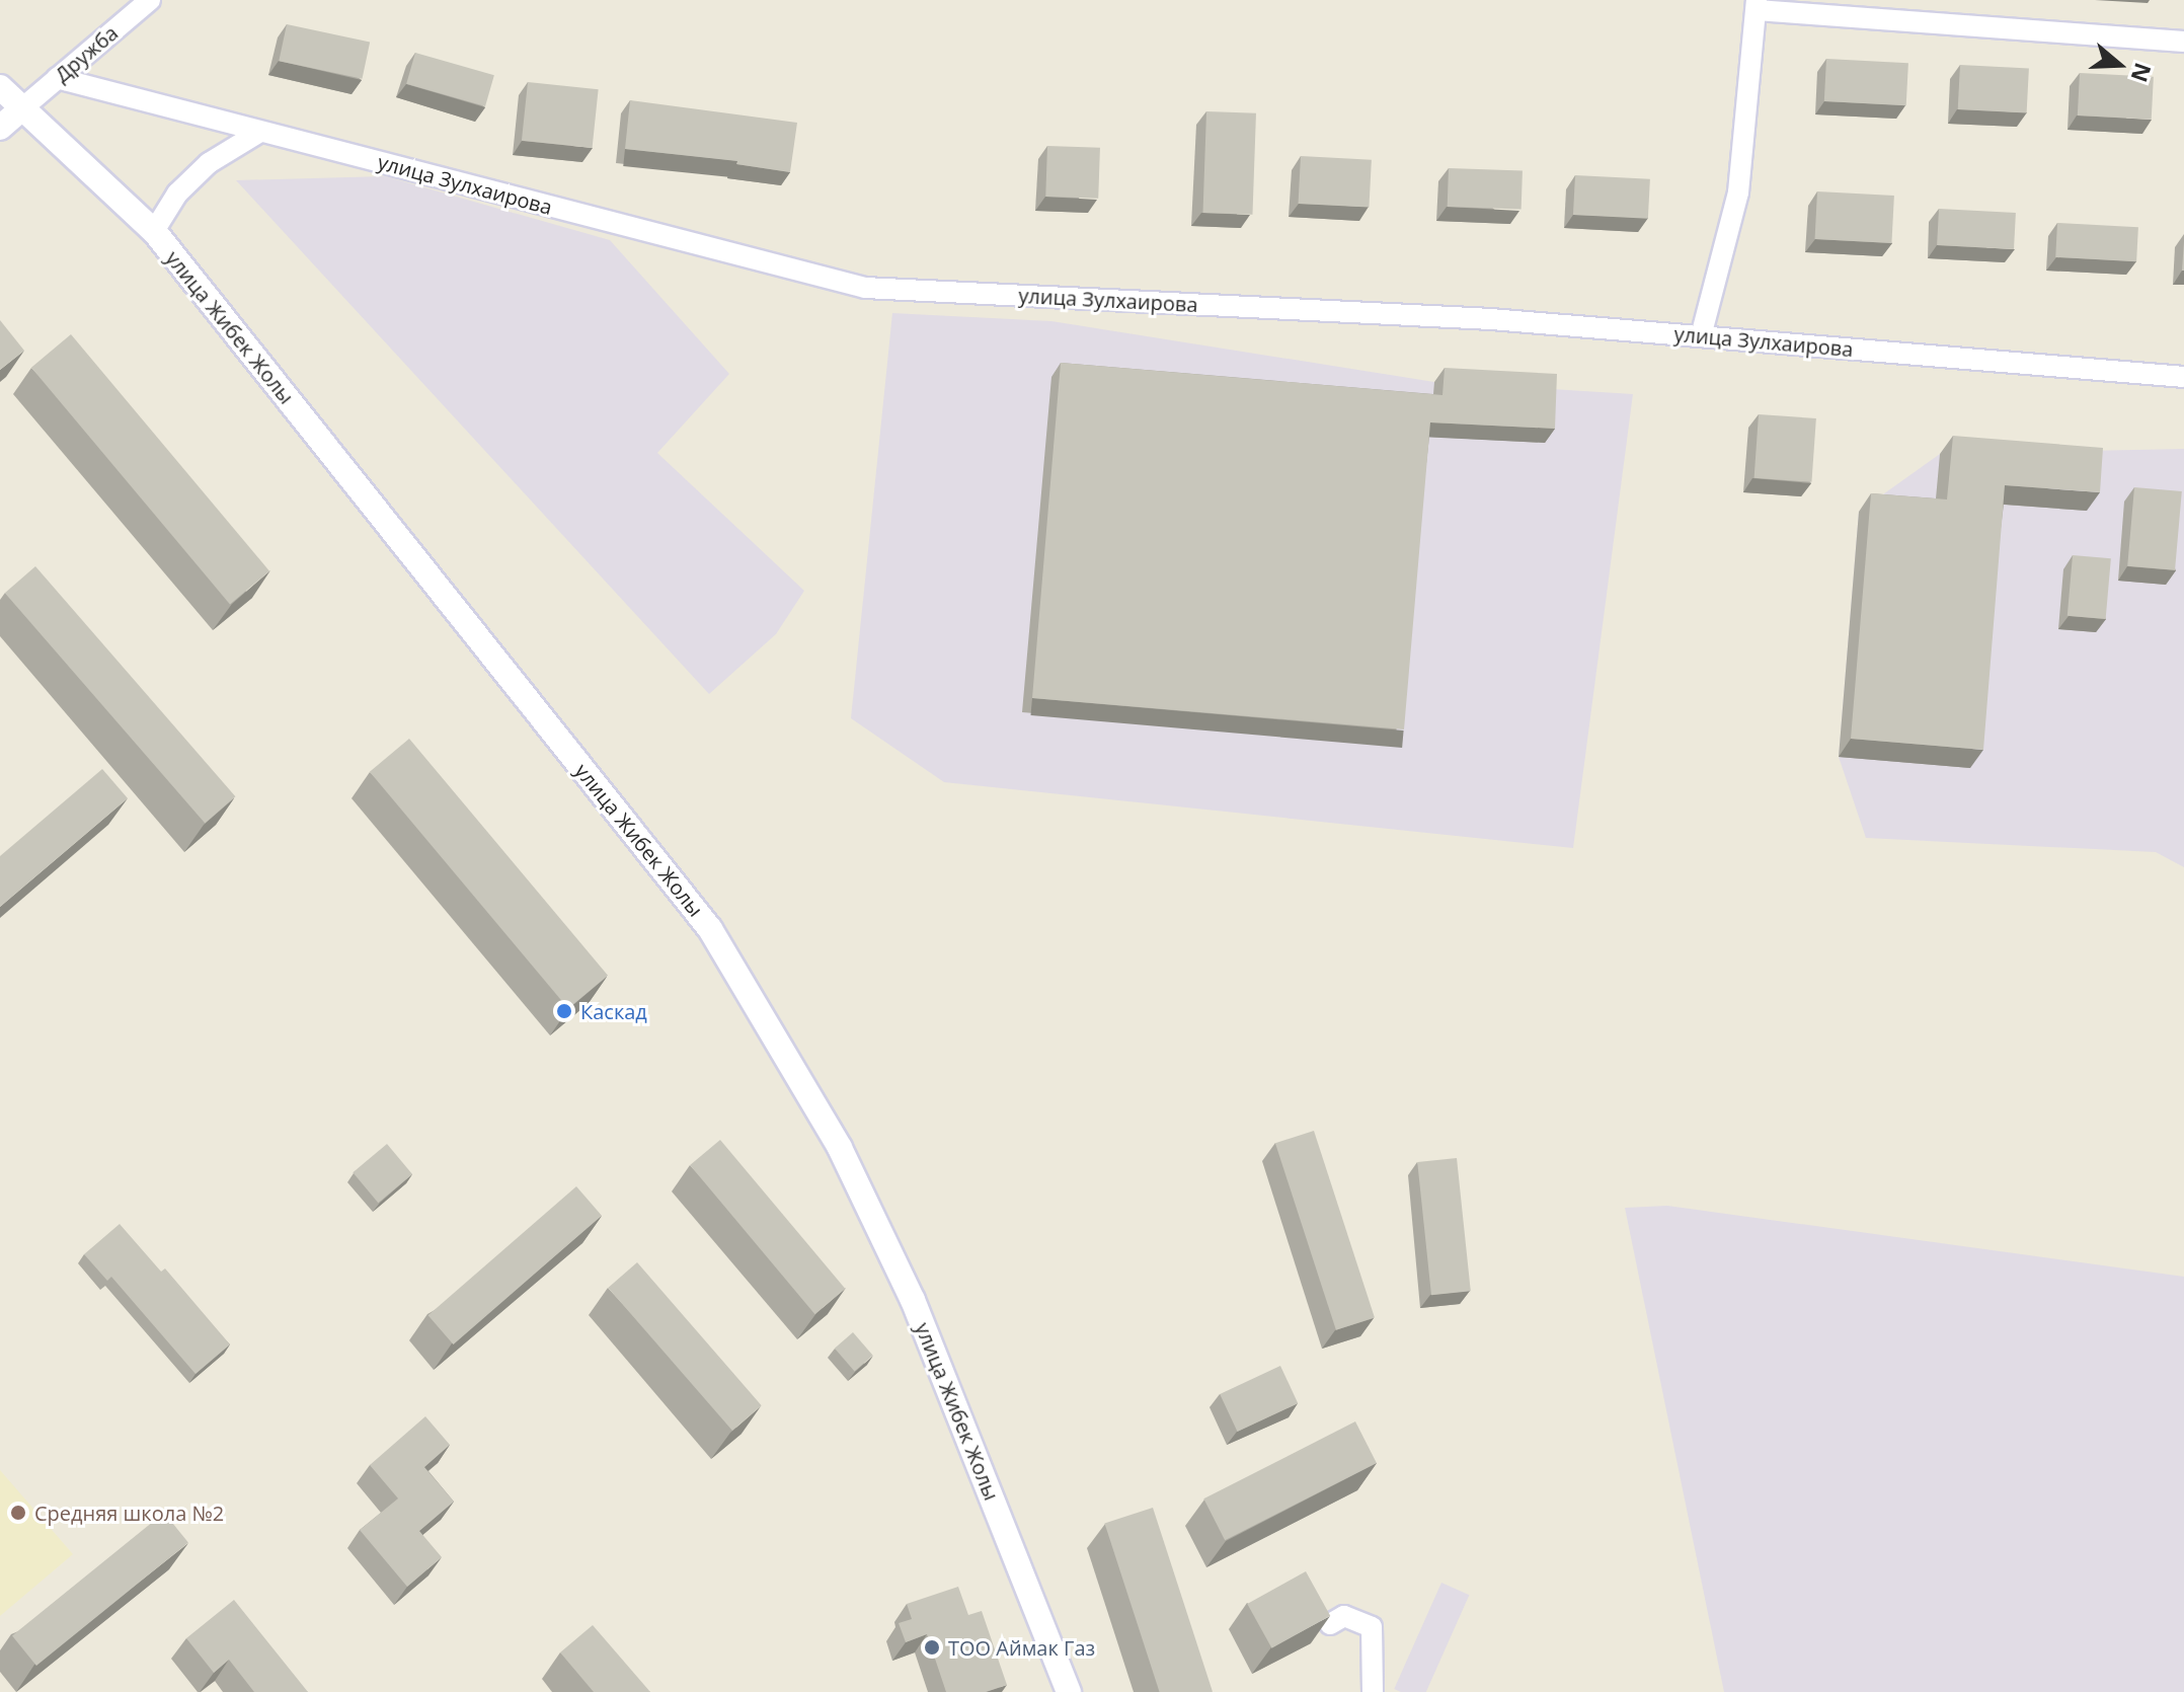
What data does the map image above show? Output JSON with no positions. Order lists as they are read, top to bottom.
{
  "streets": {
    "street": ["Дружба", "улица Зулхаирова", "улица Жибек Жолы"]
  },
  "crossings": [
    ["Дружба", "улица Зулхаирова"],
    ["Дружба", "улица Жибек Жолы"]
  ],
  "places": ["Каскад", "Средняя школа №2", "ТОО Аймак Газ"],
  "north": "right"
}
